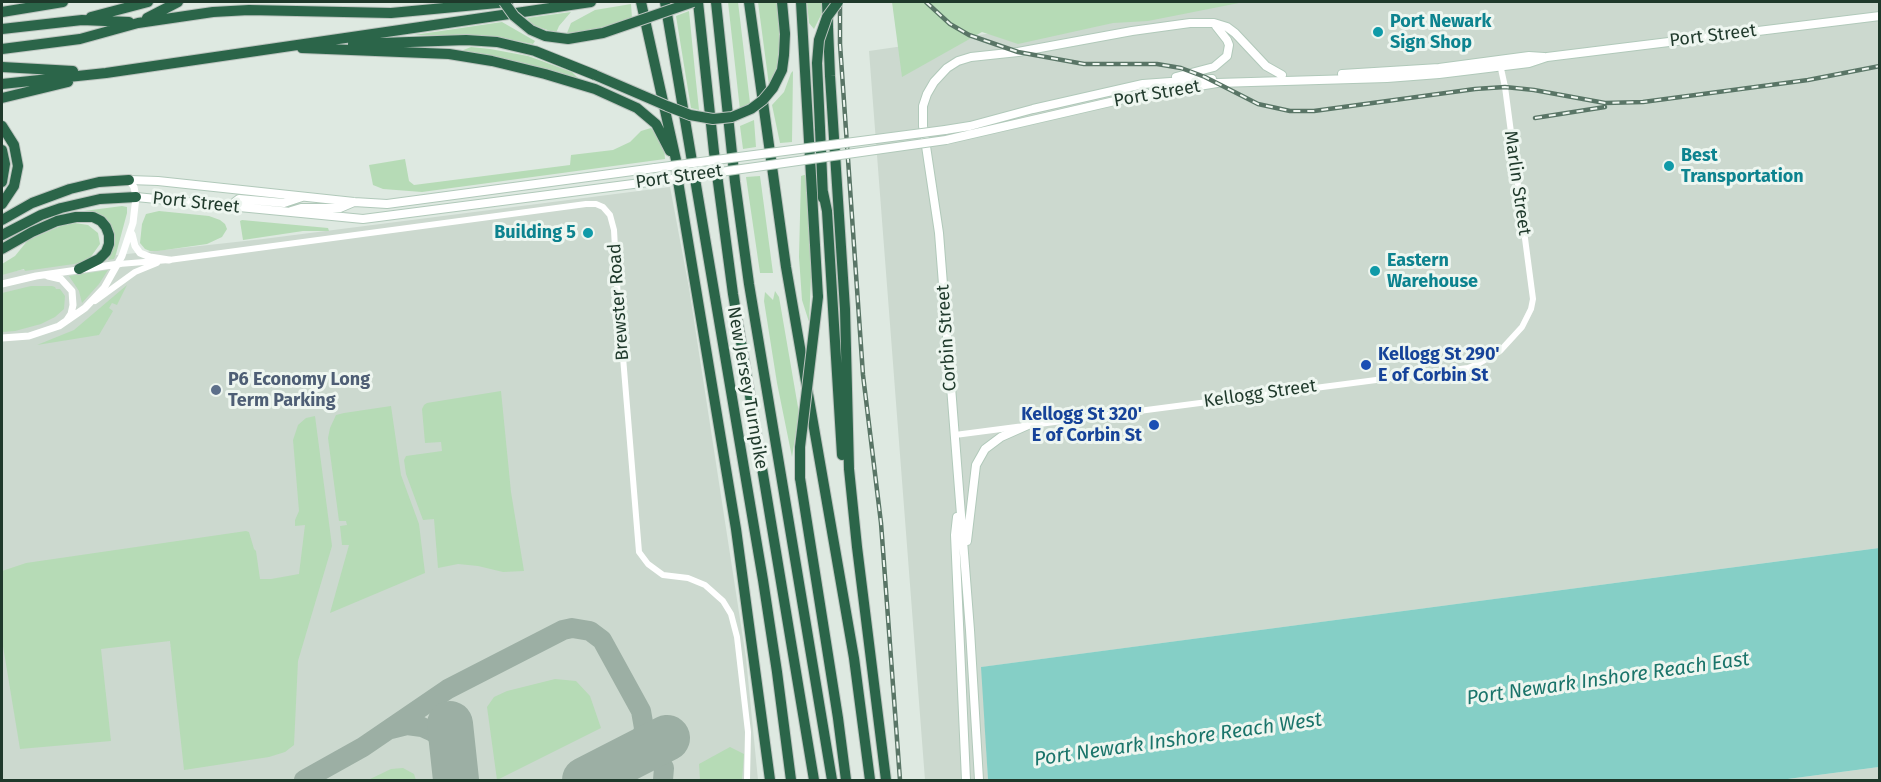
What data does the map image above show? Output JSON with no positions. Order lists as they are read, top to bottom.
{
  "streets": {
    "highway": ["New Jersey Turnpike"],
    "main road": ["Port Street", "Corbin Street"],
    "street": ["Marlin Street", "Brewster Road", "Kellogg Street"]
  },
  "crossings": [
    ["Port Street", "Marlin Street"],
    ["Port Street", "Brewster Road"],
    ["Marlin Street", "Kellogg Street"],
    ["Corbin Street", "Kellogg Street"]
  ],
  "water": ["Port Newark Inshore Reach East", "Port Newark Inshore Reach West"],
  "places": [
    "Port Newark Sign Shop",
    "Best Transportation",
    "Building 5",
    "Eastern Warehouse",
    "Kellogg St 290' E of Corbin St",
    "P6 Economy Long Term Parking",
    "Kellogg St 320' E of Corbin St"
  ]
}
